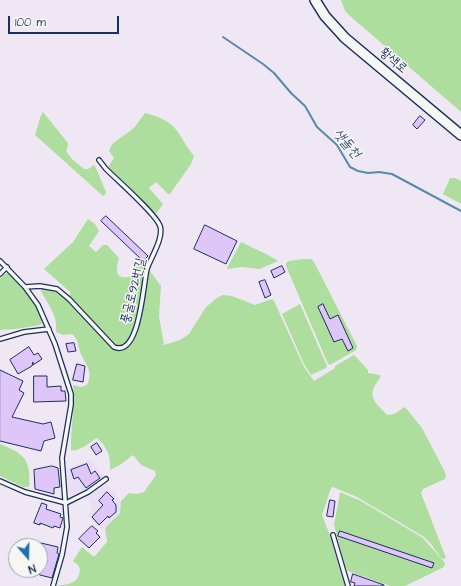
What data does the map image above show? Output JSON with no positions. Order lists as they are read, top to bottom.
{
  "streets": {
    "street": ["황색로"],
    "lane": ["풍굴로92번길"]
  },
  "water": ["샛돌천"],
  "scale_bar": "100 m",
  "north": "bottom"
}
